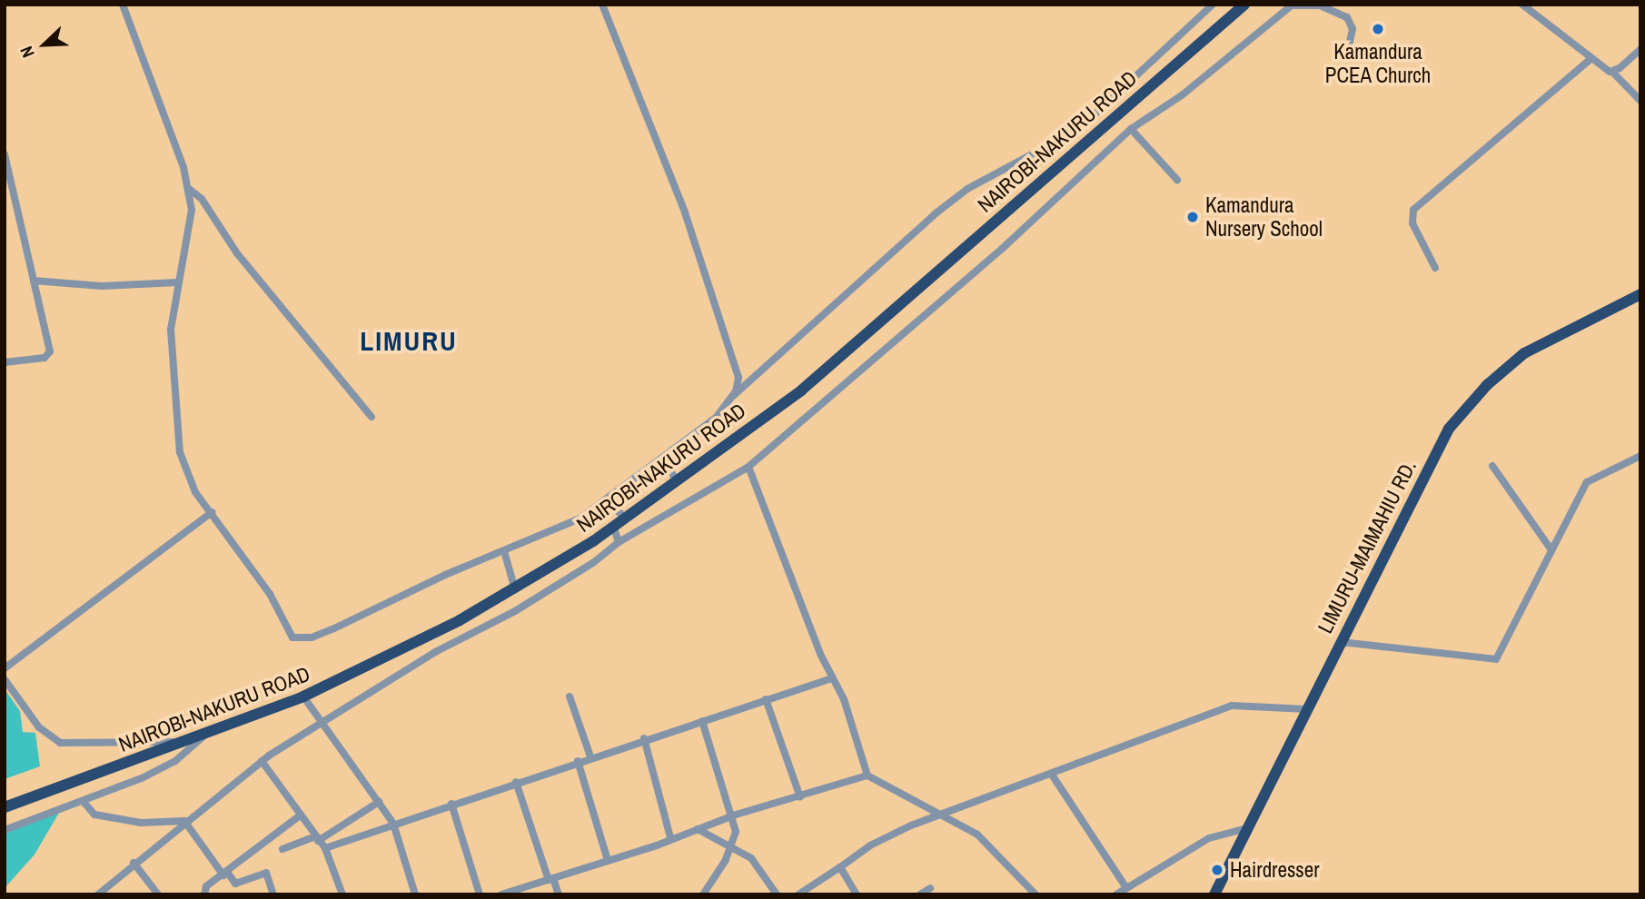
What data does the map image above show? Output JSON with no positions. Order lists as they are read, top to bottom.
{
  "streets": {
    "highway": ["NAIROBI-NAKURU ROAD", "LIMURU-MAIMAHIU RD."]
  },
  "districts": ["LIMURU"],
  "places": ["Kamandura PCEA Church", "Kamandura Nursery School", "Hairdresser"],
  "north": "bottom left"
}
